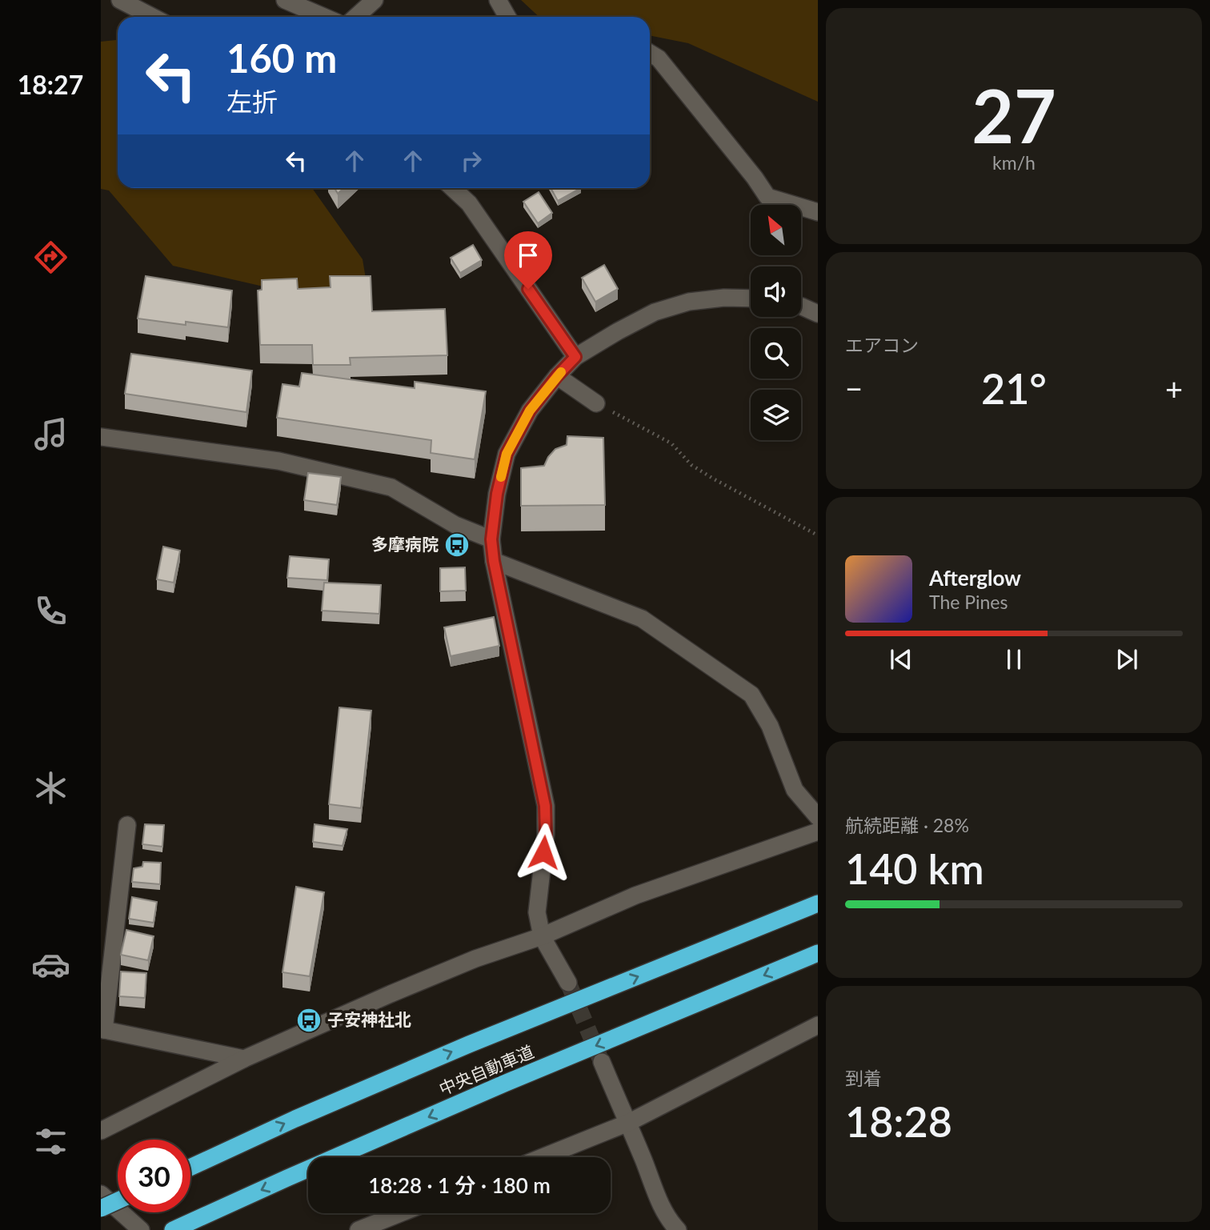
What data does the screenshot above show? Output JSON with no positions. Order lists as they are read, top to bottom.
{
  "streets": {
    "highway": ["中央自動車道"]
  },
  "places": {
    "bus stop": ["多摩病院", "子安神社北"]
  },
  "north": "top left",
  "page": {
    "tabs": "18:27",
    "tile": [
      ["27", "km/h"],
      "エアコン",
      ["航続距離 · 28%", "140 km"],
      ["到着", "18:28"]
    ],
    "turn": ["160 m", "左折"],
    "heat": ["−", "21°", "+"],
    "song": ["Afterglow", "The Pines"],
    "limit": "30",
    "trip": "18:28 · 1 分 · 180 m"
  }
}
